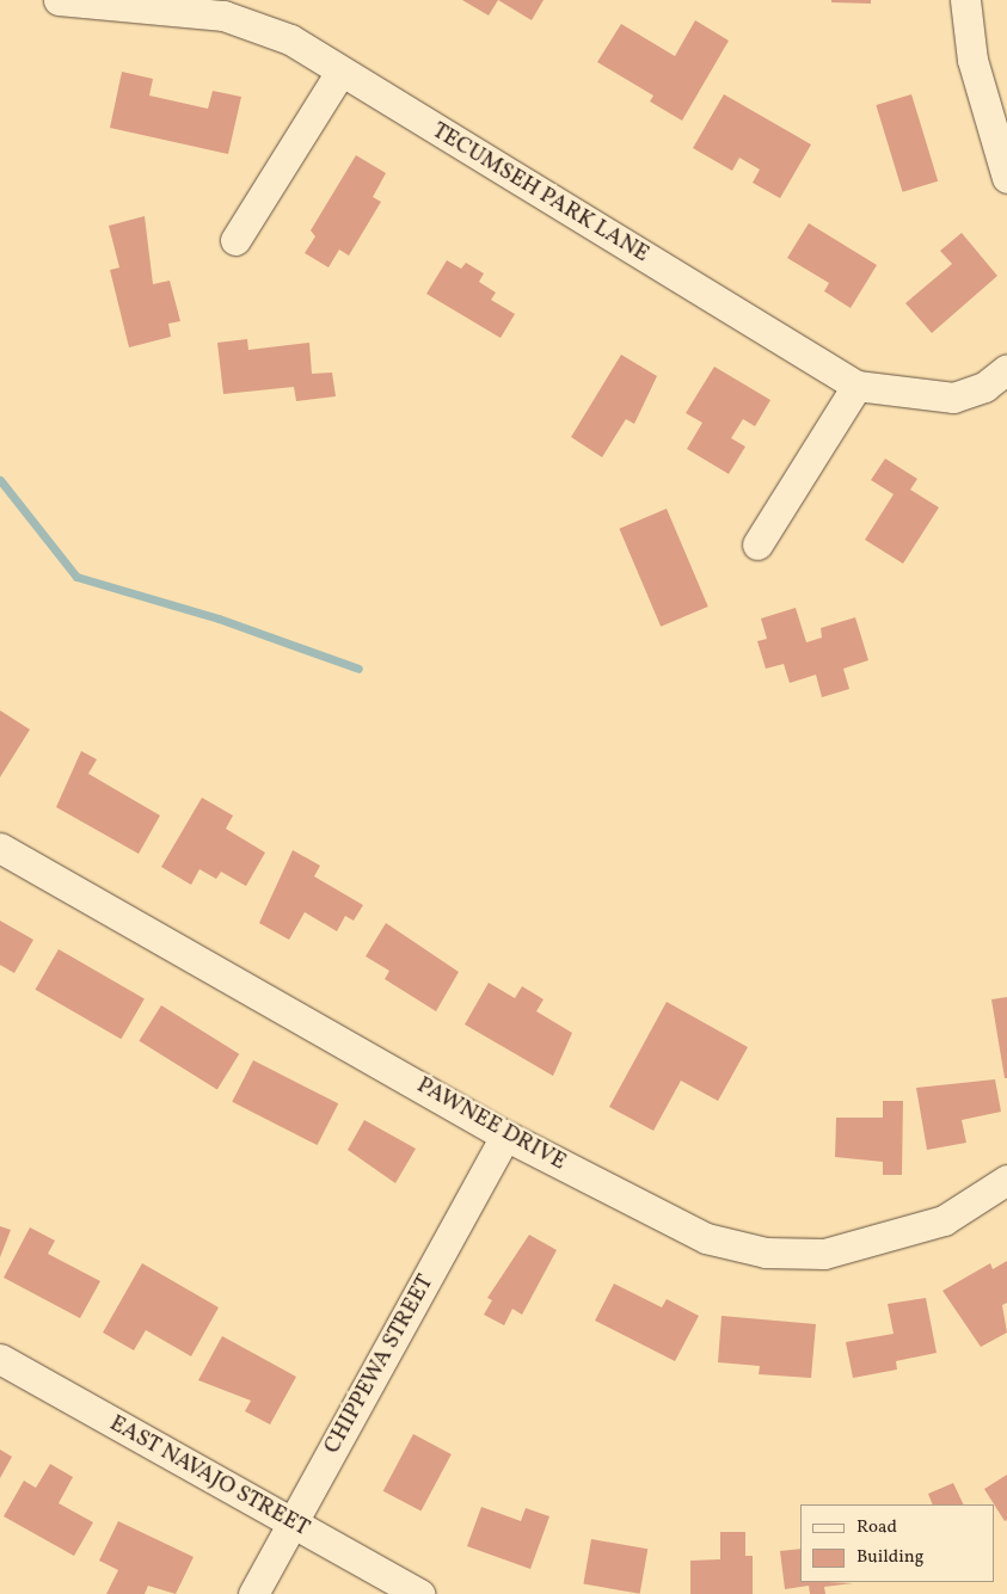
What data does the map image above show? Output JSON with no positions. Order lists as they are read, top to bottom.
{
  "streets": {
    "street": [
      "TECUMSEH PARK LANE",
      "PAWNEE DRIVE",
      "CHIPPEWA STREET",
      "EAST NAVAJO STREET"
    ]
  },
  "crossings": [
    ["PAWNEE DRIVE", "CHIPPEWA STREET"],
    ["CHIPPEWA STREET", "EAST NAVAJO STREET"]
  ],
  "legend": ["Road", "Building"]
}
